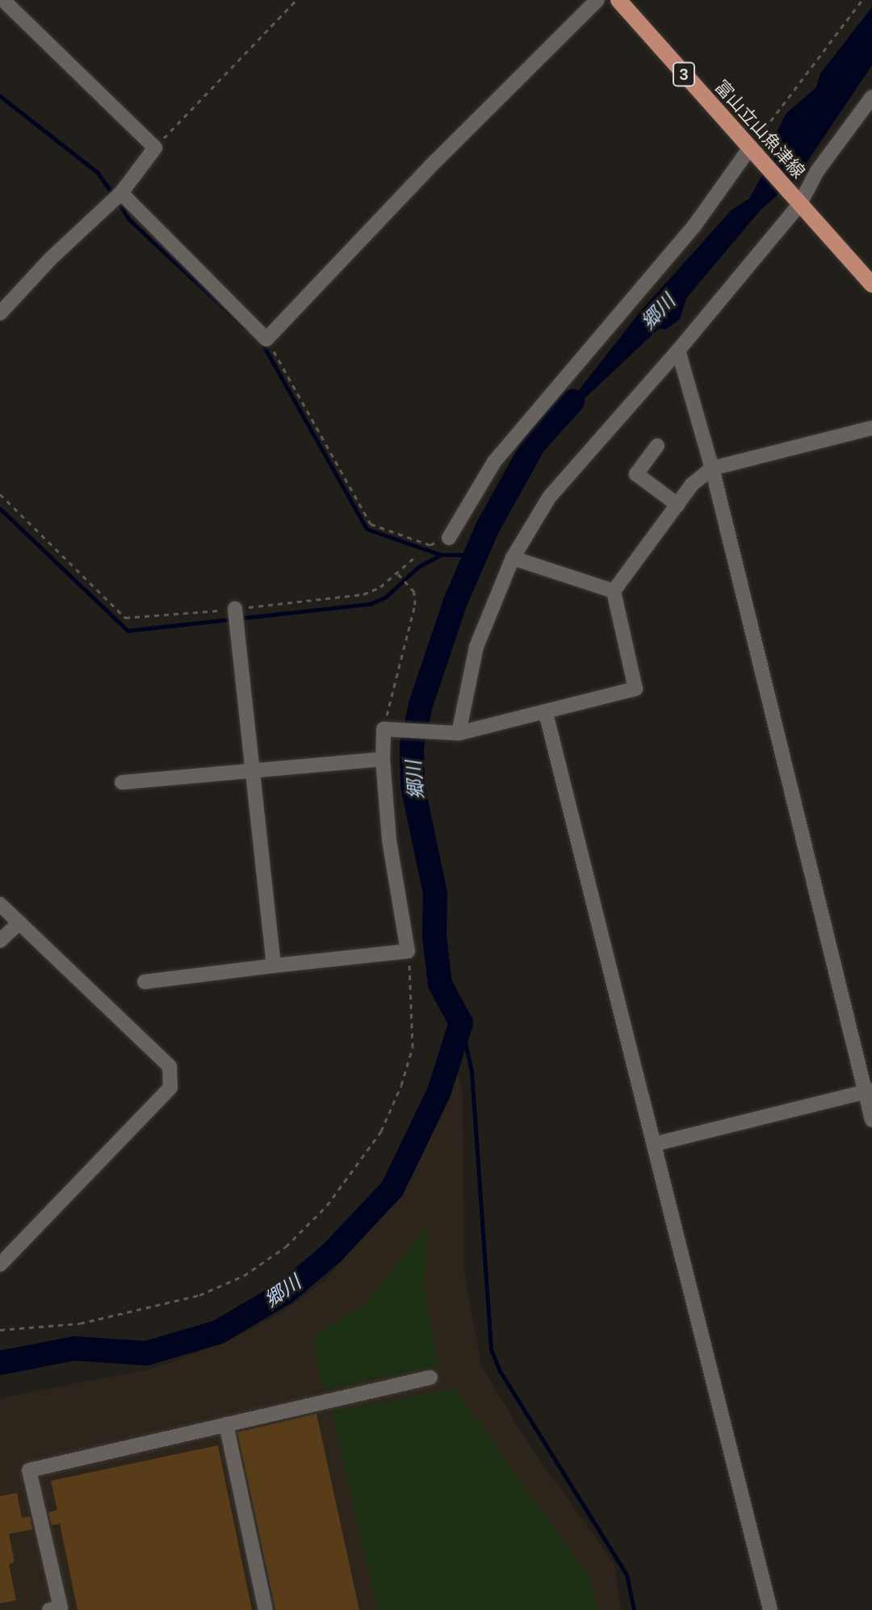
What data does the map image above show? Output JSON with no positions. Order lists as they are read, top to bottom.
{
  "streets": {
    "main road": ["3", "富山立山魚津線"]
  },
  "water": ["郷川"]
}
